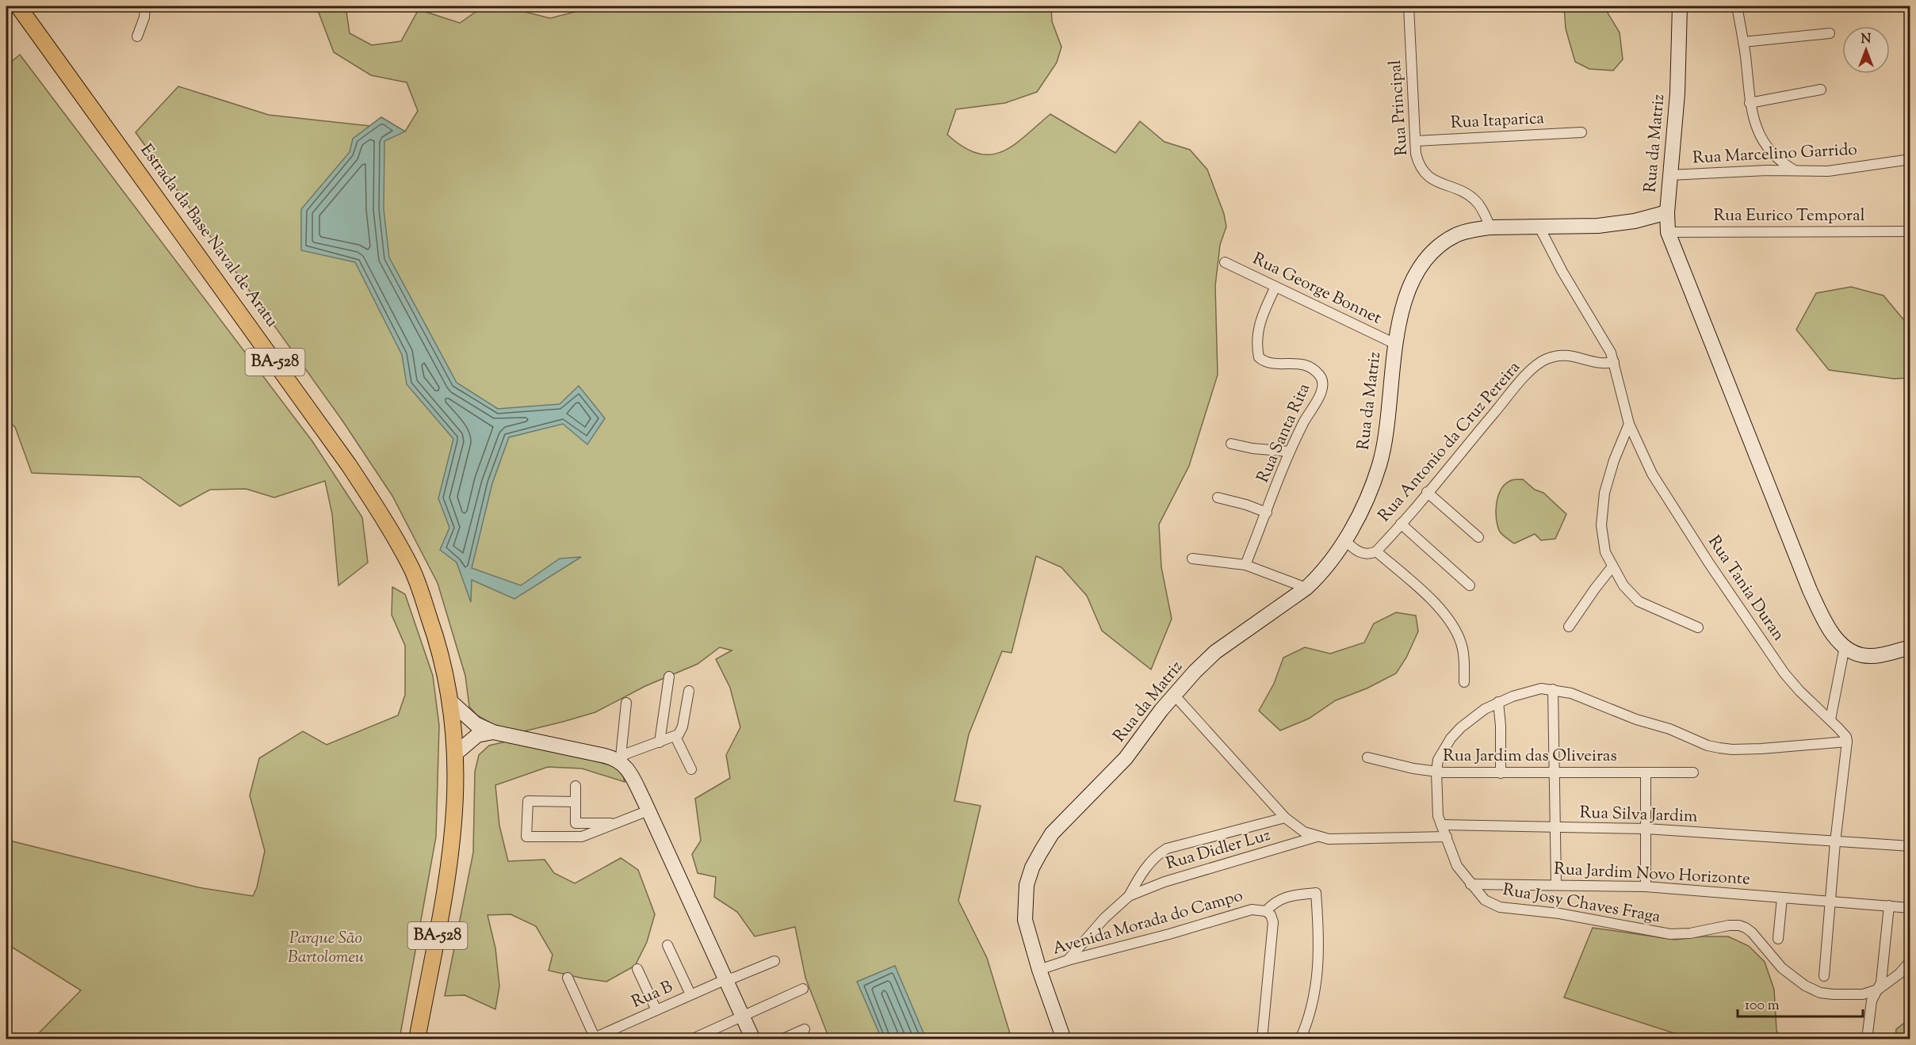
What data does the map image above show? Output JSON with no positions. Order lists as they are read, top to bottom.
{
  "streets": {
    "main road": ["Estrada da Base Naval de Aratu", "BA-528"],
    "street": [
      "Rua Principal",
      "Rua Itaparica",
      "Rua da Matriz",
      "Rua Marcelino Garrido",
      "Rua Eurico Temporal",
      "Rua George Bonnet",
      "Rua Santa Rita",
      "Rua Antonio da Cruz Pereira",
      "Rua Tania Duran",
      "Rua Jardim das Oliveiras",
      "Rua Silva Jardim",
      "Rua Didler Luz",
      "Rua Jardim Novo Horizonte",
      "Rua Josy Chaves Fraga",
      "Avenida Morada do Campo",
      "Rua B"
    ]
  },
  "crossings": [
    ["Rua Principal", "Rua Itaparica"],
    ["Rua Principal", "Rua da Matriz"],
    ["Rua da Matriz", "Rua Marcelino Garrido"],
    ["Rua da Matriz", "Rua George Bonnet"],
    ["Rua da Matriz", "Rua Tania Duran"],
    ["Rua da Matriz", "Avenida Morada do Campo"],
    ["Rua George Bonnet", "Rua Santa Rita"],
    ["Rua Antonio da Cruz Pereira", "Rua Tania Duran"],
    ["Rua Tania Duran", "Rua Josy Chaves Fraga"],
    ["Rua Jardim das Oliveiras", "Rua Josy Chaves Fraga"],
    ["Rua Silva Jardim", "Rua Josy Chaves Fraga"],
    ["Rua Didler Luz", "Avenida Morada do Campo"],
    ["Rua Jardim Novo Horizonte", "Rua Josy Chaves Fraga"]
  ],
  "parks": ["Parque São Bartolomeu"],
  "scale_bar": "100 m",
  "north": "top"
}
